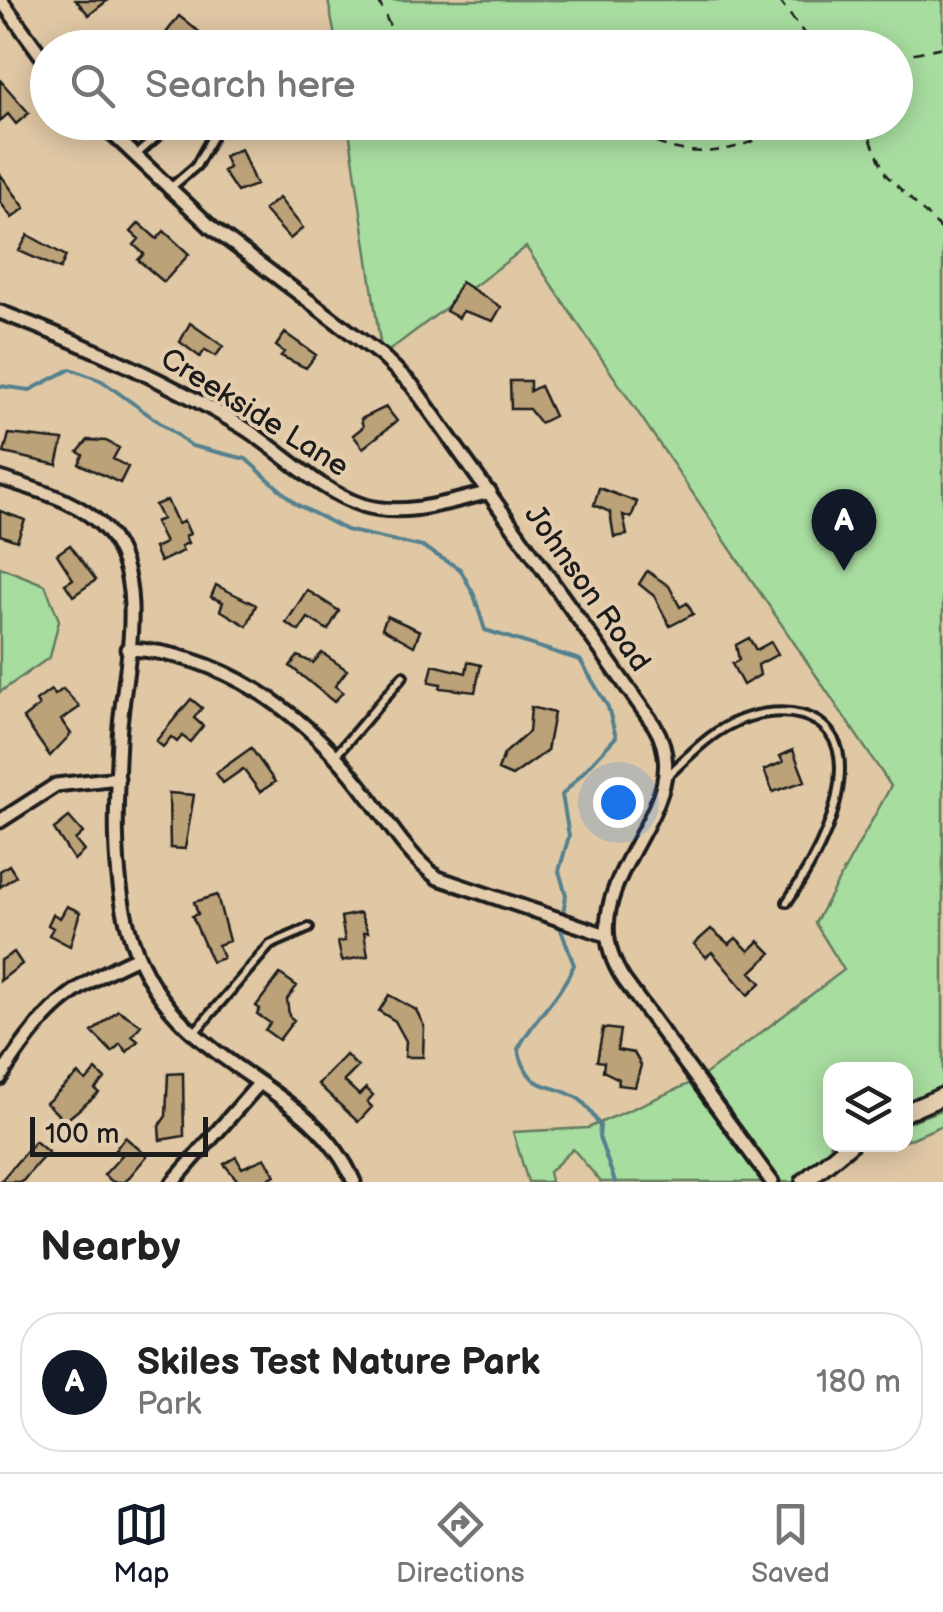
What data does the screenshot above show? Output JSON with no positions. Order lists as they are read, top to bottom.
{
  "streets": {
    "street": ["Creekside Lane", "Johnson Road"]
  },
  "crossings": [
    ["Creekside Lane", "Johnson Road"]
  ],
  "scale_bar": "100 m",
  "page": {
    "search": "Search here",
    "pins": "A",
    "scale": "100 m",
    "heading": "Nearby",
    "list": [
      {
        "mark": "A",
        "name": "Skiles Test Nature Park",
        "note": "Park",
        "value": "180 m"
      }
    ],
    "nav": ["Map", "Directions", "Saved"]
  }
}
